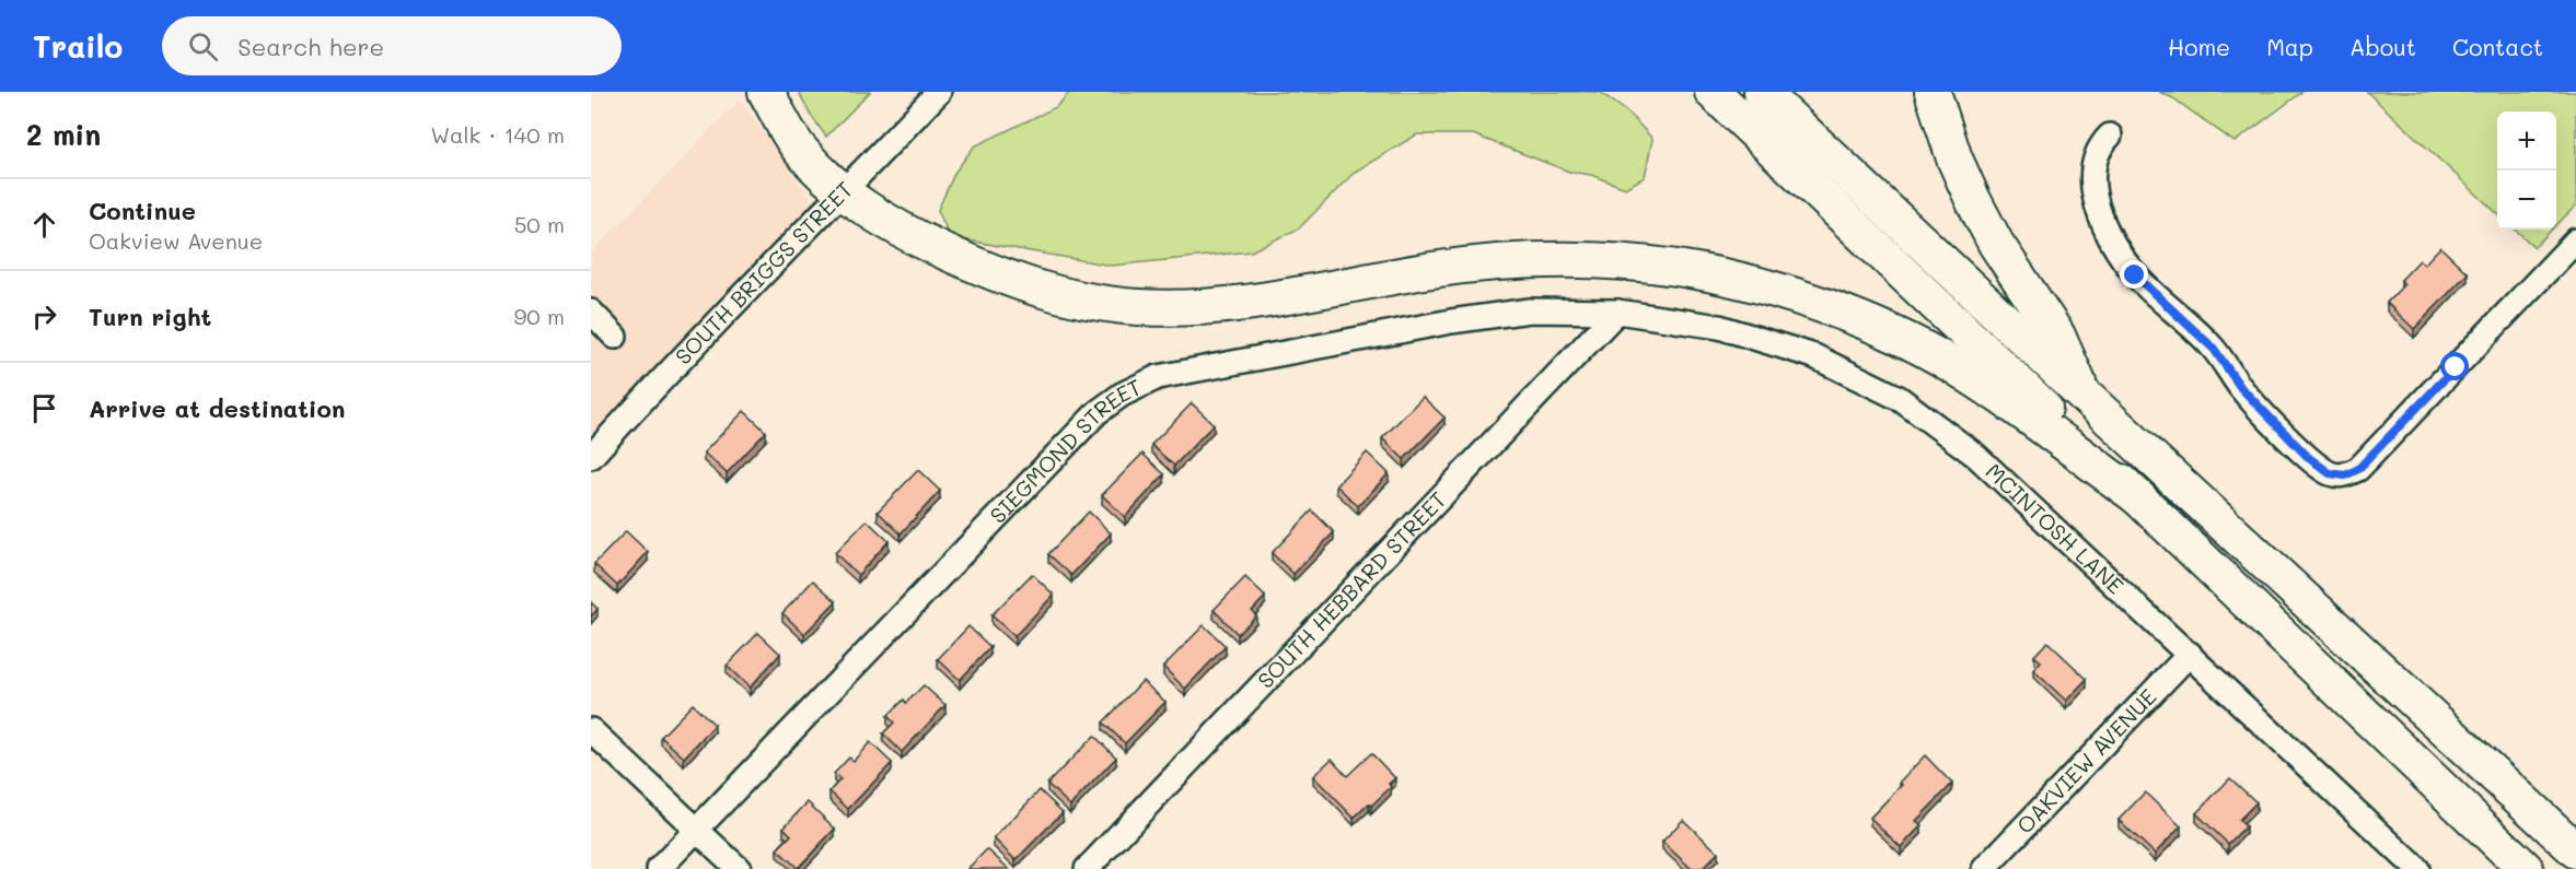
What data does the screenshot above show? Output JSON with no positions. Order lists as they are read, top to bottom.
{
  "streets": {
    "street": [
      "SOUTH BRIGGS STREET",
      "SIEGMOND STREET",
      "MCINTOSH LANE",
      "SOUTH HEBBARD STREET",
      "OAKVIEW AVENUE"
    ]
  },
  "crossings": [
    ["SIEGMOND STREET", "MCINTOSH LANE"],
    ["SIEGMOND STREET", "SOUTH HEBBARD STREET"],
    ["MCINTOSH LANE", "SOUTH HEBBARD STREET"],
    ["MCINTOSH LANE", "OAKVIEW AVENUE"]
  ],
  "page": {
    "header": "Trailo",
    "search": "Search here",
    "nav": [
      "Home",
      "Map",
      "About",
      "Contact"
    ],
    "heading": ["2 min", "Walk · 140 m"],
    "map_buttons": ["+", "−"],
    "list": [
      ["Continue", "Oakview Avenue", "50 m"],
      ["Turn right", "90 m"],
      "Arrive at destination"
    ]
  }
}
